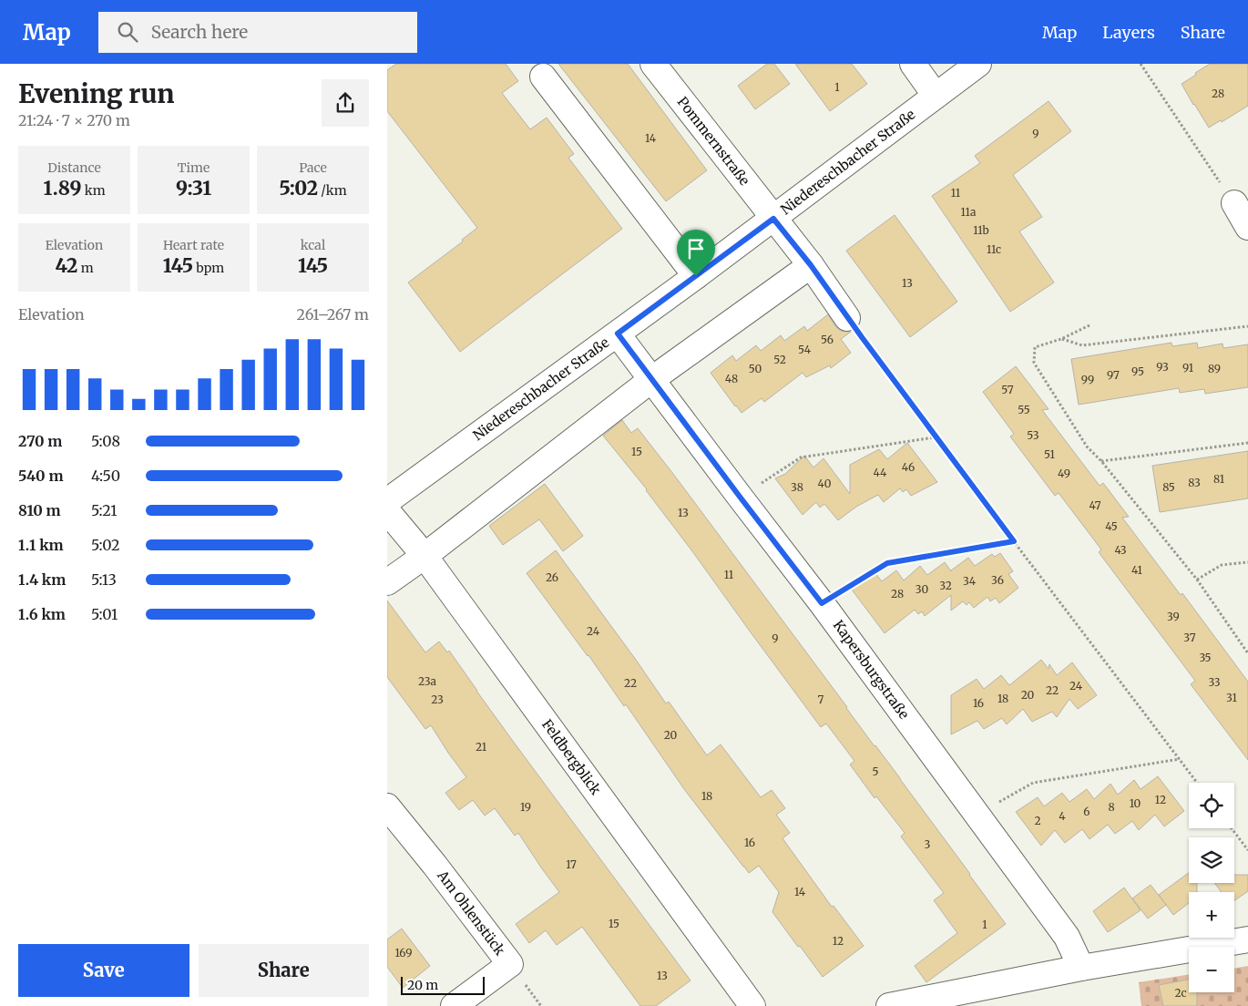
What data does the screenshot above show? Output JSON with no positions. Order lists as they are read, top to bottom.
{
  "streets": {
    "street": [
      "Pommernstraße",
      "Niedereschbacher Straße",
      "Kapersburgstraße",
      "Feldbergblick",
      "Am Ohlenstück"
    ]
  },
  "crossings": [
    ["Pommernstraße", "Niedereschbacher Straße"],
    ["Niedereschbacher Straße", "Kapersburgstraße"]
  ],
  "house_numbers": [
    "1",
    "28",
    "9",
    "14",
    "11",
    "11a",
    "11b",
    "11c",
    "13",
    "56",
    "54",
    "52",
    "93",
    "91",
    "50",
    "89",
    "95",
    "97",
    "48",
    "99",
    "57",
    "55",
    "53",
    "15",
    "51",
    "46",
    "44",
    "49",
    "81",
    "83",
    "40",
    "38",
    "85",
    "47",
    "13",
    "45",
    "43",
    "41",
    "11",
    "26",
    "36",
    "34",
    "32",
    "30",
    "28",
    "39",
    "24",
    "37",
    "9",
    "35",
    "23a",
    "33",
    "22",
    "24",
    "22",
    "20",
    "31",
    "18",
    "23",
    "7",
    "16",
    "20",
    "21",
    "5",
    "18",
    "12",
    "10",
    "19",
    "8",
    "6",
    "4",
    "2",
    "16",
    "3",
    "17",
    "14",
    "15",
    "1",
    "12",
    "169",
    "13",
    "2c"
  ],
  "scale_bar": "20 m",
  "page": {
    "header": "Map",
    "search": "Search here",
    "nav": ["Map", "Layers", "Share"],
    "heading": ["Evening run", "21:24 · 7 × 270 m"],
    "stats": [
      ["Distance", "1.89 km"],
      ["Time", "9:31"],
      ["Pace", "5:02 /km"],
      ["Elevation", "42 m"],
      ["Heart rate", "145 bpm"],
      ["kcal", "145"]
    ],
    "chart": ["Elevation", "261–267 m"],
    "list": [
      {
        "name": "270 m",
        "note": "5:08"
      },
      {
        "name": "540 m",
        "note": "4:50"
      },
      {
        "name": "810 m",
        "note": "5:21"
      },
      {
        "name": "1.1 km",
        "note": "5:02"
      },
      {
        "name": "1.4 km",
        "note": "5:13"
      },
      {
        "name": "1.6 km",
        "note": "5:01"
      }
    ],
    "map_buttons": ["+", "−"],
    "buttons": ["Save", "Share"],
    "scale": "20 m"
  }
}
